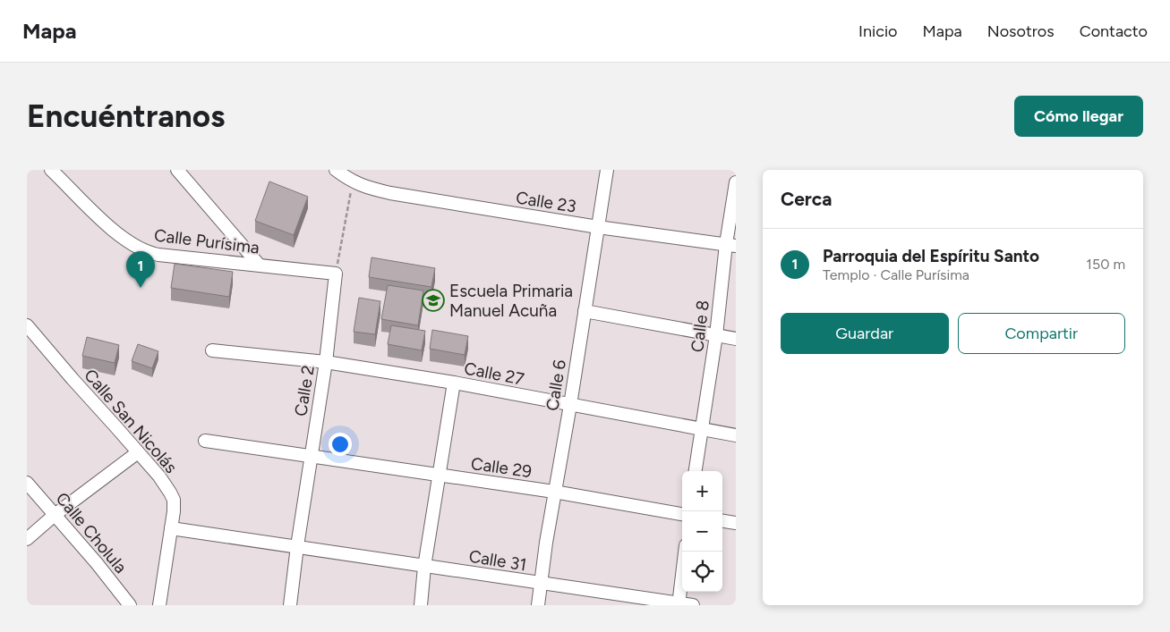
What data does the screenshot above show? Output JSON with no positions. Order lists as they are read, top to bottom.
{
  "streets": {
    "street": [
      "Calle 23",
      "Calle Purísima",
      "Calle 8",
      "Calle 27",
      "Calle 6",
      "Calle 2",
      "Calle San Nicolás",
      "Calle 29",
      "Calle Cholula",
      "Calle 31"
    ]
  },
  "crossings": [
    ["Calle 23", "Calle 8"],
    ["Calle 23", "Calle 6"],
    ["Calle Purísima", "Calle 2"],
    ["Calle 8", "Calle 27"],
    ["Calle 27", "Calle 6"],
    ["Calle 27", "Calle 2"],
    ["Calle 6", "Calle 29"],
    ["Calle 6", "Calle 31"],
    ["Calle 2", "Calle 29"],
    ["Calle 2", "Calle 31"]
  ],
  "places": {
    "school or university": ["Escuela Primaria Manuel Acuña"]
  },
  "page": {
    "header": "Mapa",
    "nav": [
      "Inicio",
      "Mapa",
      "Nosotros",
      "Contacto"
    ],
    "buttons": [
      "Cómo llegar",
      ["Guardar", "Compartir"]
    ],
    "title": "Encuéntranos",
    "heading": "Cerca",
    "list": [
      {
        "mark": "1",
        "name": "Parroquia del Espíritu Santo",
        "note": "Templo · Calle Purísima",
        "value": "150 m"
      }
    ],
    "pins": "1",
    "map_buttons": ["+", "−"]
  }
}
